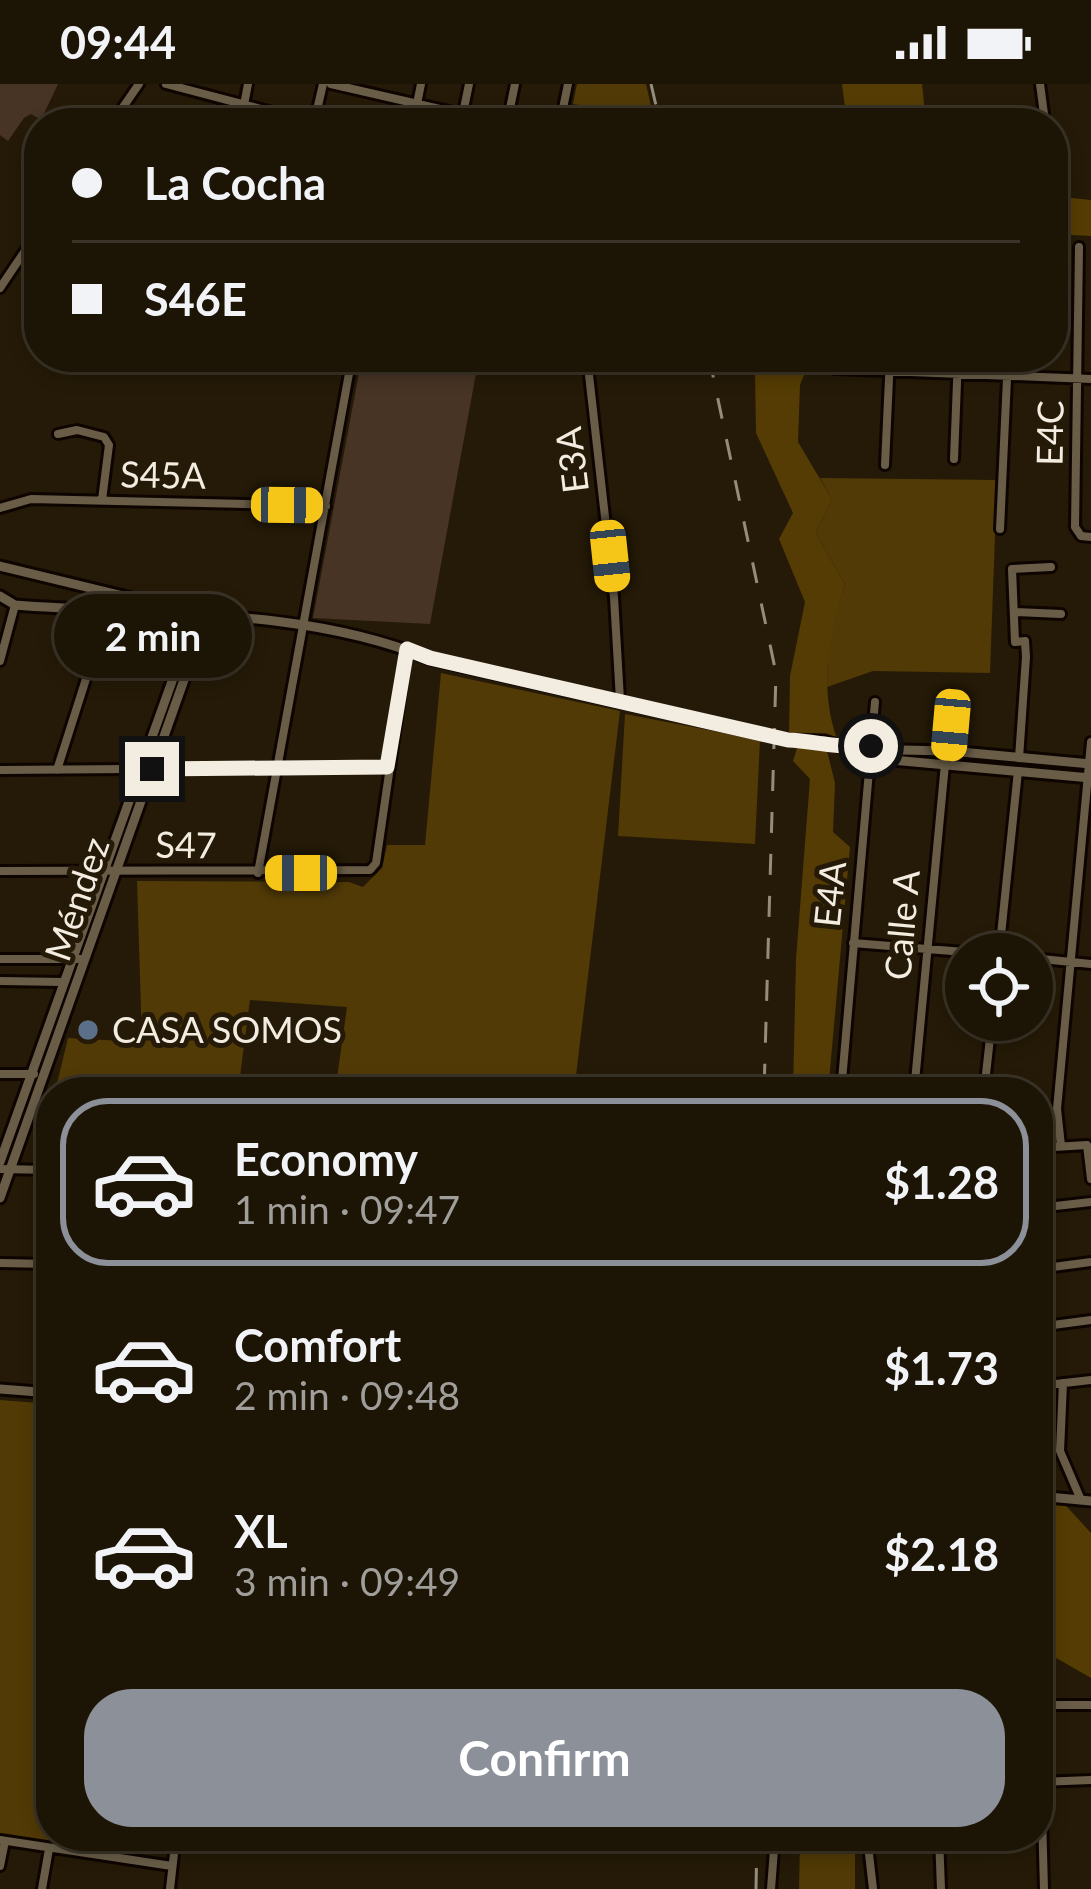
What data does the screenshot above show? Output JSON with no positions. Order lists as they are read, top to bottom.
{
  "streets": {
    "street": [
      "E4C",
      "E3A",
      "S45A",
      "S47",
      "E4A",
      "Méndez",
      "Calle A"
    ]
  },
  "crossings": [
    ["S47", "Méndez"]
  ],
  "places": ["CASA SOMOS"],
  "page": {
    "status": "09:44",
    "banner": ["La Cocha", "S46E"],
    "bubble": "2 min",
    "list": [
      {
        "name": "Economy",
        "note": "1 min · 09:47",
        "value": "$1.28"
      },
      {
        "name": "Comfort",
        "note": "2 min · 09:48",
        "value": "$1.73"
      },
      {
        "name": "XL",
        "note": "3 min · 09:49",
        "value": "$2.18"
      }
    ],
    "buttons": "Confirm"
  }
}
